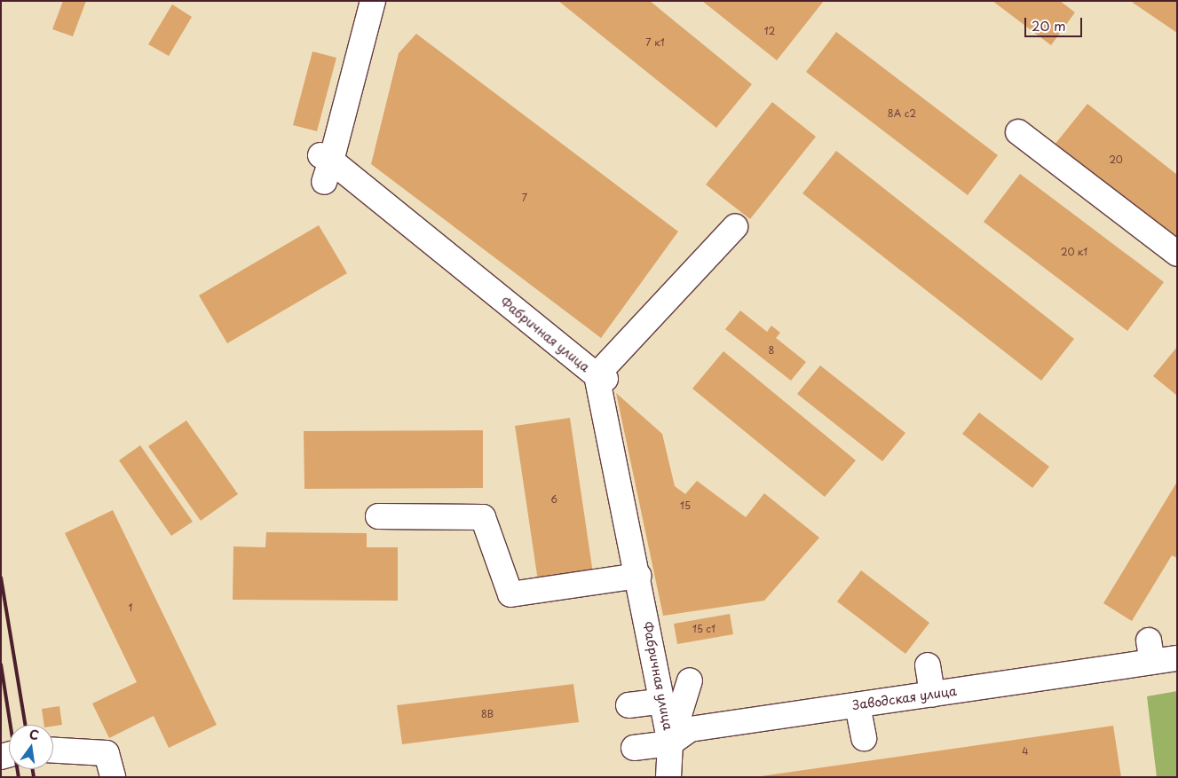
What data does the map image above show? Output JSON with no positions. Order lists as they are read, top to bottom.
{
  "streets": {
    "street": ["Фабричная улица", "Заводская улица"]
  },
  "crossings": [
    ["Фабричная улица", "Заводская улица"]
  ],
  "house_numbers": [
    "12",
    "7 к1",
    "8А с2",
    "20",
    "7",
    "20 к1",
    "8",
    "6",
    "15",
    "1",
    "15 с1",
    "8В",
    "4"
  ],
  "scale_bar": "20 m",
  "north": "top"
}
